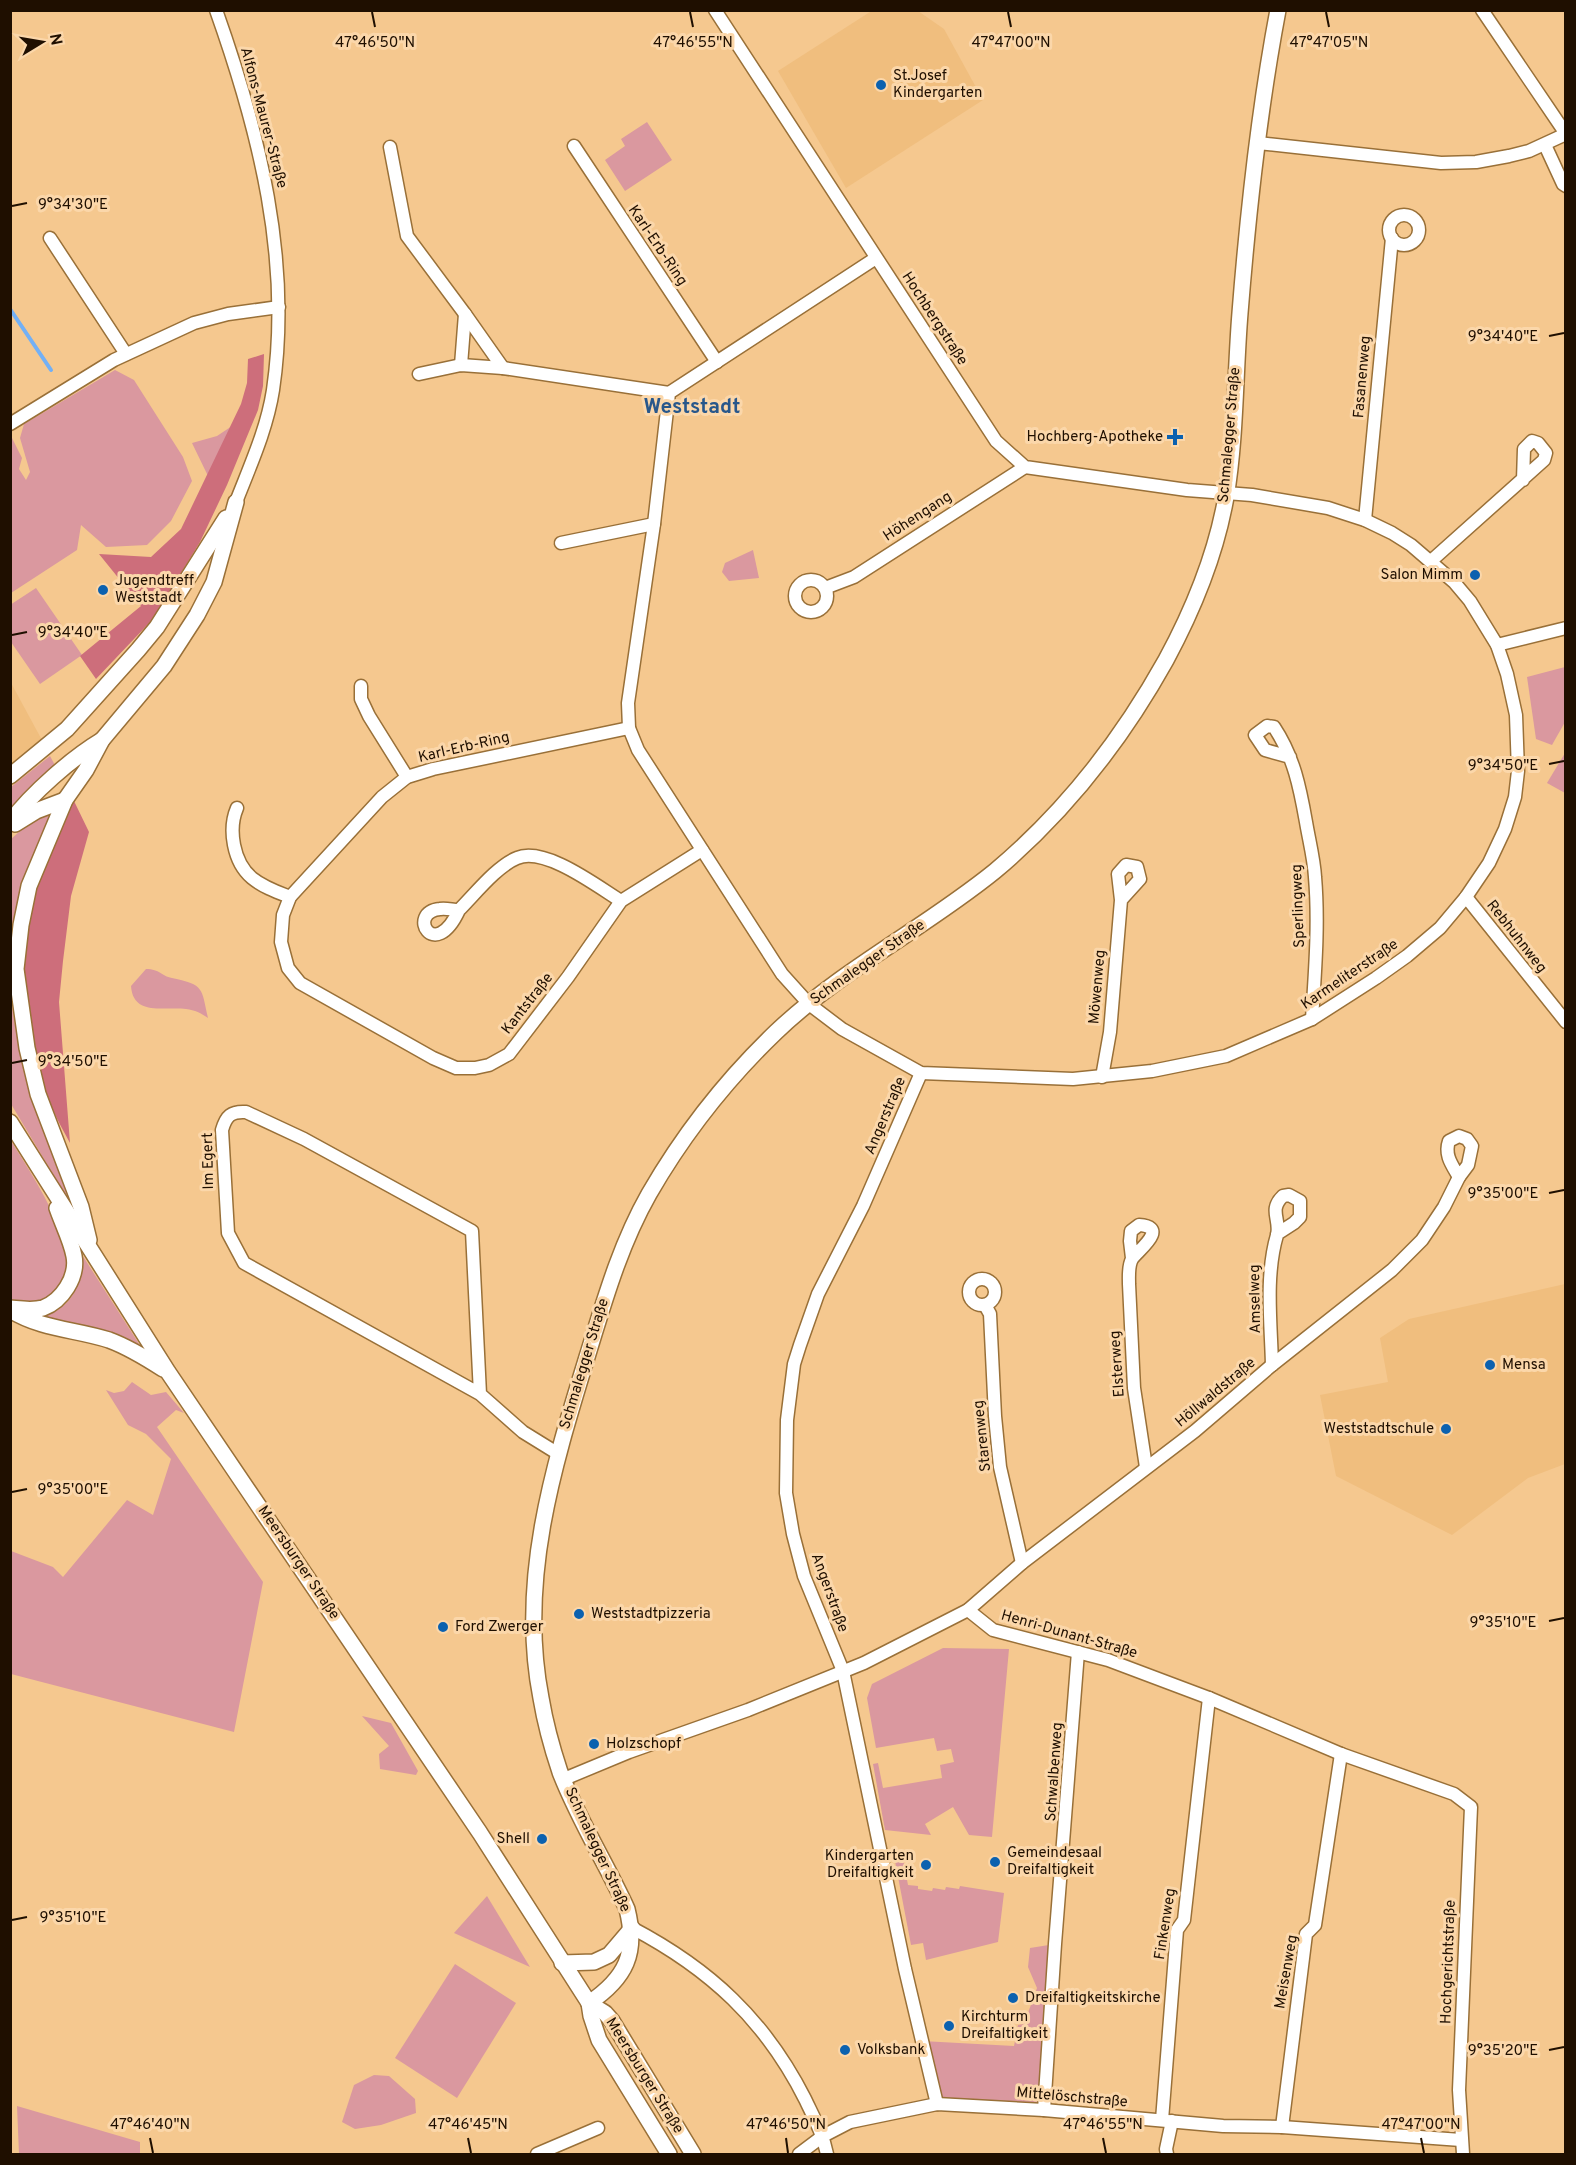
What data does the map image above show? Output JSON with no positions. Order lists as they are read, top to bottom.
{
  "streets": {
    "street": [
      "Alfons-Maurer-Straße",
      "Karl-Erb-Ring",
      "Hochbergstraße",
      "Fasanenweg",
      "Schmalegger Straße",
      "Höhengang",
      "Sperlingweg",
      "Rebhuhnweg",
      "Karmeliterstraße",
      "Möwenweg",
      "Kantstraße",
      "Angerstraße",
      "Im Egert",
      "Amselweg",
      "Elsterweg",
      "Höllwaldstraße",
      "Starenweg",
      "Meersburger Straße",
      "Henri-Dunant-Straße",
      "Schwalbenweg",
      "Finkenweg",
      "Hochgerichtstraße",
      "Meisenweg",
      "Mittelöschstraße"
    ]
  },
  "crossings": [
    ["Karl-Erb-Ring", "Kantstraße"],
    ["Hochbergstraße", "Höhengang"],
    ["Fasanenweg", "Karmeliterstraße"],
    ["Schmalegger Straße", "Karmeliterstraße"],
    ["Schmalegger Straße", "Im Egert"],
    ["Schmalegger Straße", "Meersburger Straße"],
    ["Schmalegger Straße", "Mittelöschstraße"],
    ["Sperlingweg", "Karmeliterstraße"],
    ["Rebhuhnweg", "Karmeliterstraße"],
    ["Karmeliterstraße", "Möwenweg"],
    ["Karmeliterstraße", "Angerstraße"],
    ["Angerstraße", "Mittelöschstraße"],
    ["Amselweg", "Höllwaldstraße"],
    ["Elsterweg", "Höllwaldstraße"],
    ["Höllwaldstraße", "Starenweg"],
    ["Höllwaldstraße", "Henri-Dunant-Straße"],
    ["Henri-Dunant-Straße", "Schwalbenweg"],
    ["Henri-Dunant-Straße", "Finkenweg"],
    ["Henri-Dunant-Straße", "Hochgerichtstraße"],
    ["Henri-Dunant-Straße", "Meisenweg"],
    ["Schwalbenweg", "Mittelöschstraße"],
    ["Finkenweg", "Mittelöschstraße"],
    ["Hochgerichtstraße", "Mittelöschstraße"],
    ["Meisenweg", "Mittelöschstraße"]
  ],
  "districts": ["Weststadt"],
  "places": {
    "other": [
      "St.Josef Kindergarten",
      "Salon Mimm",
      "Jugendtreff Weststadt",
      "Mensa",
      "Weststadtschule",
      "Weststadtpizzeria",
      "Ford Zwerger",
      "Holzschopf",
      "Shell",
      "Gemeindesaal Dreifaltigkeit",
      "Kindergarten Dreifaltigkeit",
      "Dreifaltigkeitskirche",
      "Kirchturm Dreifaltigkeit",
      "Volksbank"
    ],
    "health": ["Hochberg-Apotheke"]
  },
  "north": "right",
  "coordinates": [
    "47°46'50\"N",
    "47°46'55\"N",
    "47°47'00\"N",
    "47°47'05\"N",
    "9°34'30\"E",
    "9°34'40\"E",
    "9°34'50\"E",
    "9°35'00\"E",
    "9°35'10\"E",
    "9°35'20\"E",
    "47°46'40\"N",
    "47°46'45\"N"
  ]
}
